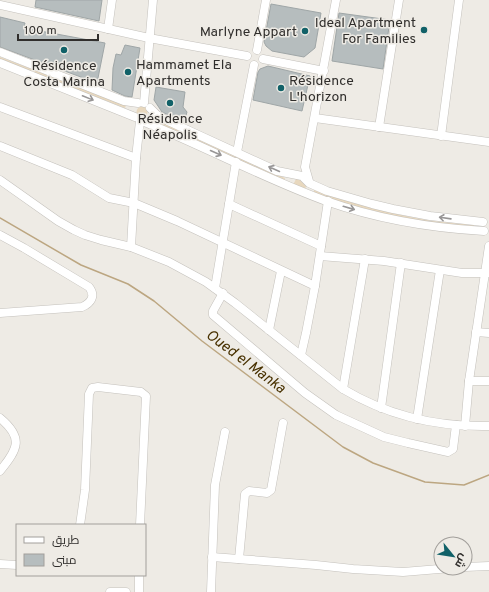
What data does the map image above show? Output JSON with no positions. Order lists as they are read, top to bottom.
{
  "water": ["Oued el Manka"],
  "places": [
    "Ideal Apartment For Families",
    "Marlyne Appart",
    "Résidence Costa Marina",
    "Hammamet Ela Apartments",
    "Résidence L'horizon",
    "Résidence Néapolis"
  ],
  "legend": ["طريق", "مبنى"],
  "scale_bar": "100 m",
  "north": "bottom right"
}
